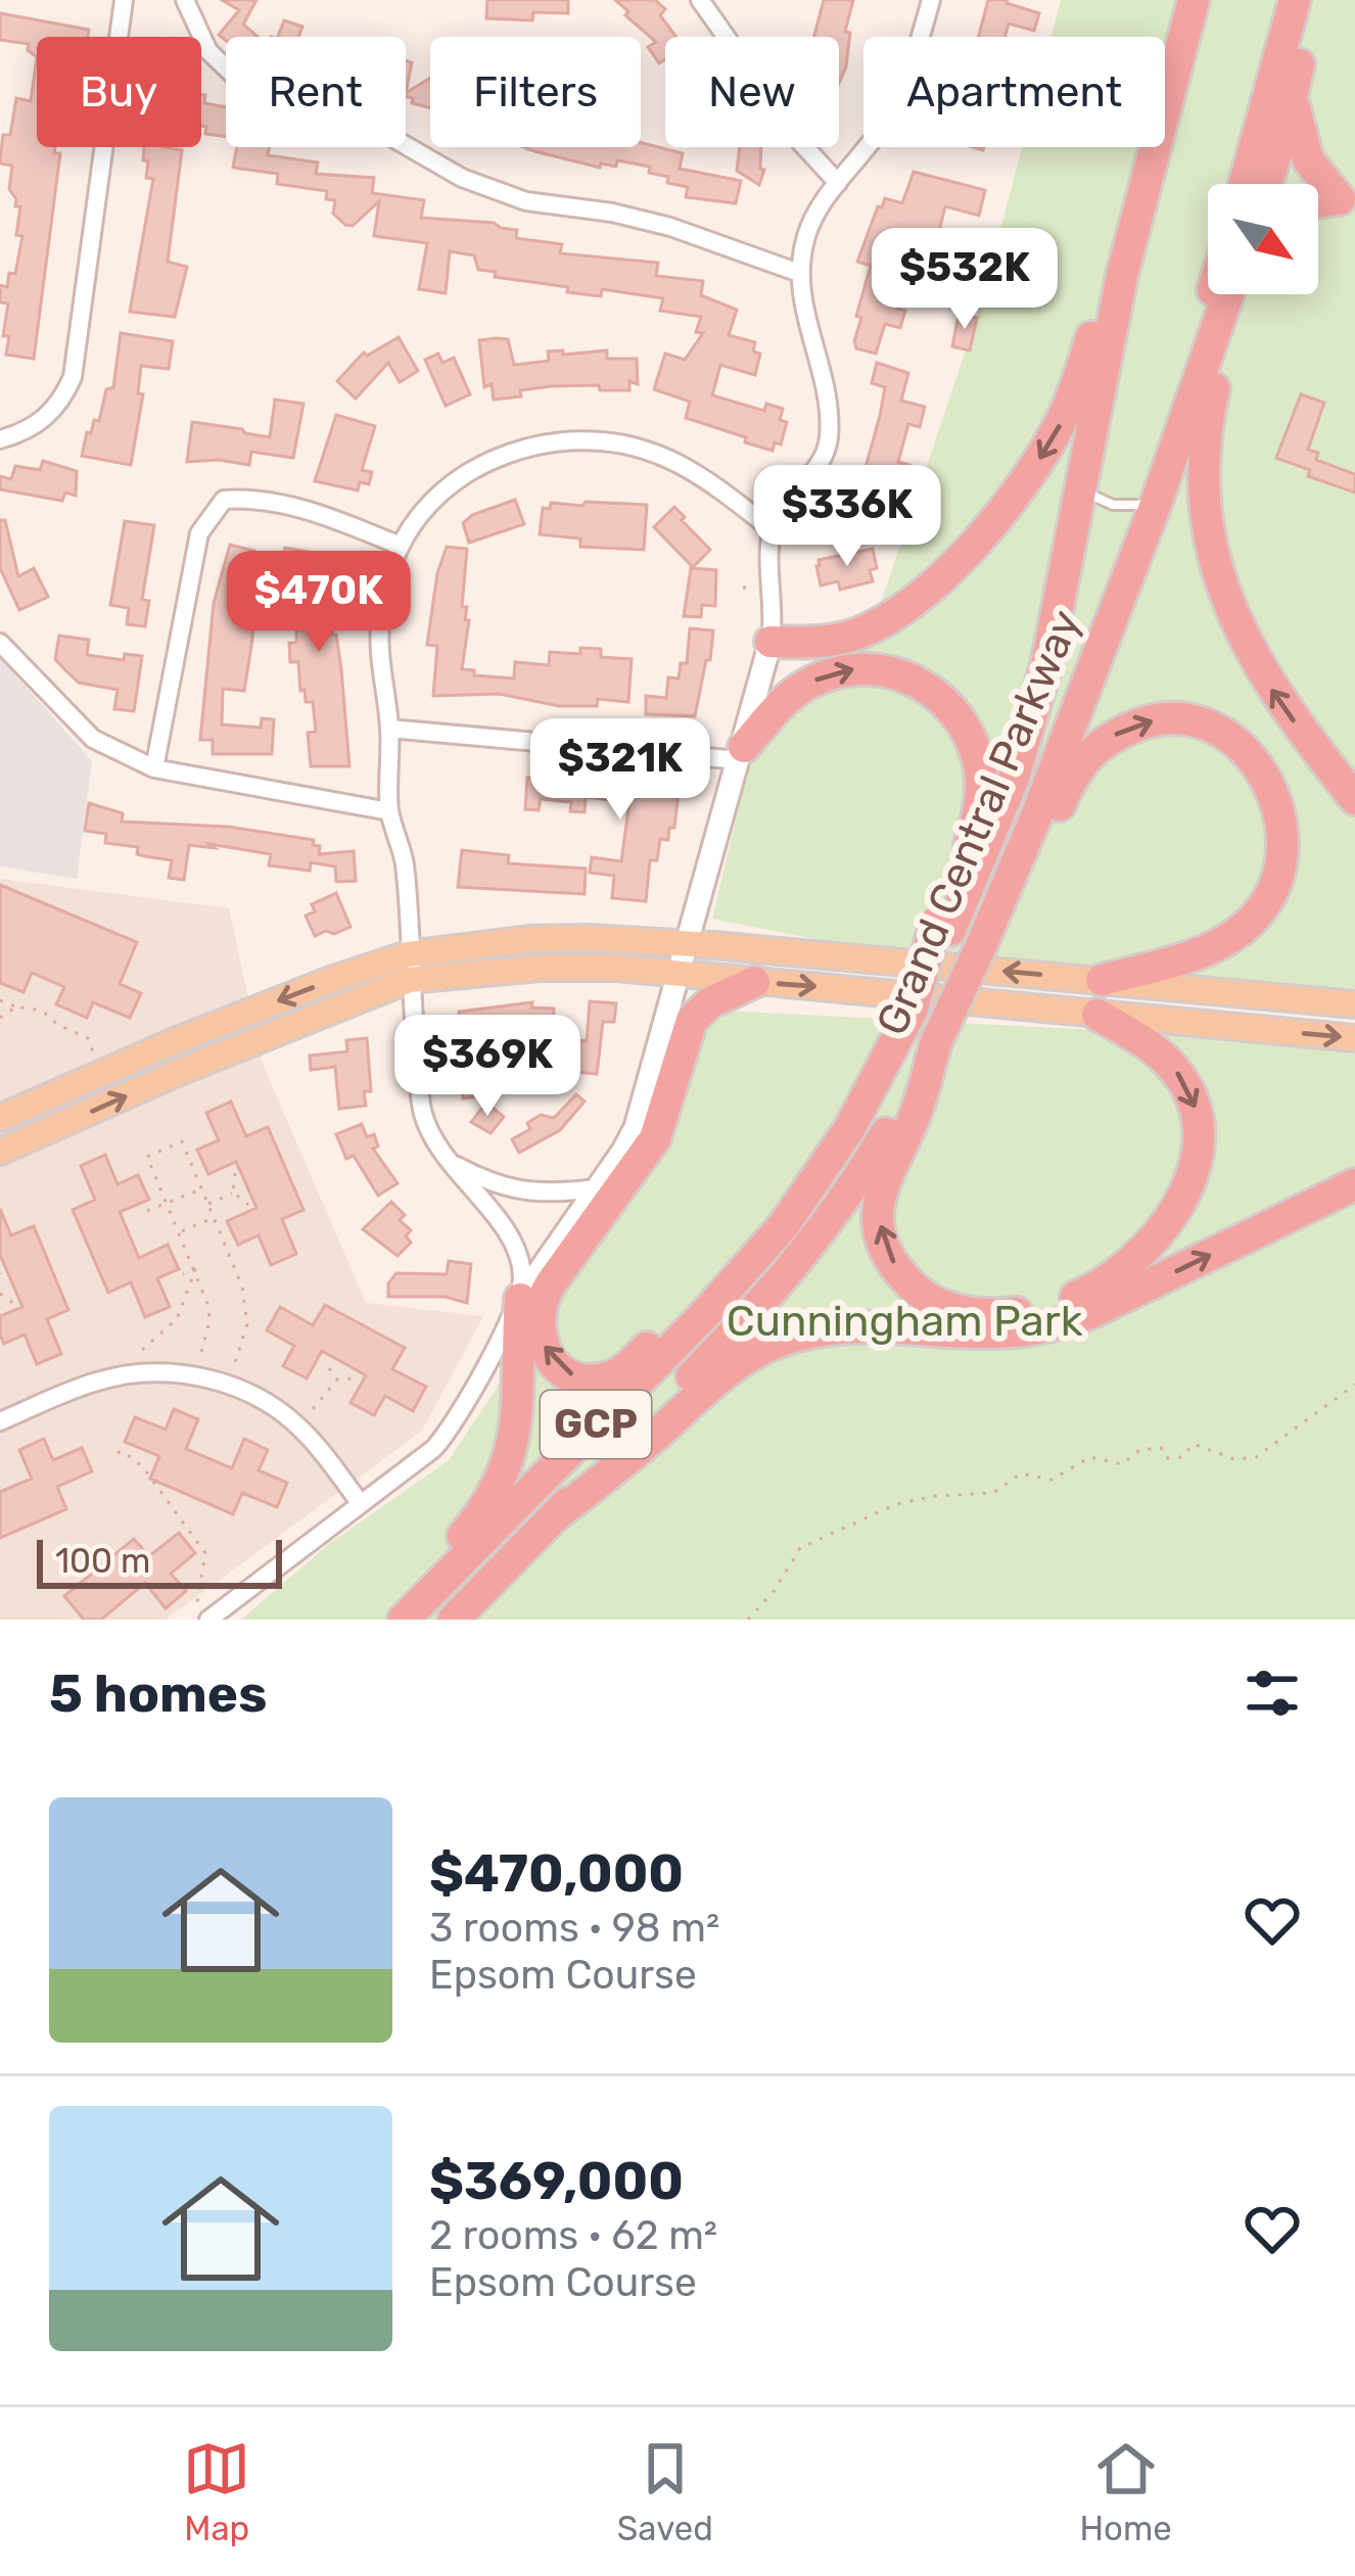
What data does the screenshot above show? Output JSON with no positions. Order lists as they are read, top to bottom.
{
  "streets": {
    "highway": ["Grand Central Parkway", "GCP"]
  },
  "parks": ["Cunningham Park"],
  "scale_bar": "100 m",
  "north": "bottom right",
  "page": {
    "chip": [
      "Buy",
      "Rent",
      "Filters",
      "New",
      "Apartment"
    ],
    "price": [
      "$532K",
      "$336K",
      "$470K",
      "$321K",
      "$369K"
    ],
    "scale": "100 m",
    "heading": "5 homes",
    "list": [
      {
        "name": "$470,000",
        "note": "3 rooms · 98 m² · Epsom Course"
      },
      {
        "name": "$369,000",
        "note": "2 rooms · 62 m² · Epsom Course"
      }
    ],
    "tabs": ["Map", "Saved", "Home"]
  }
}
